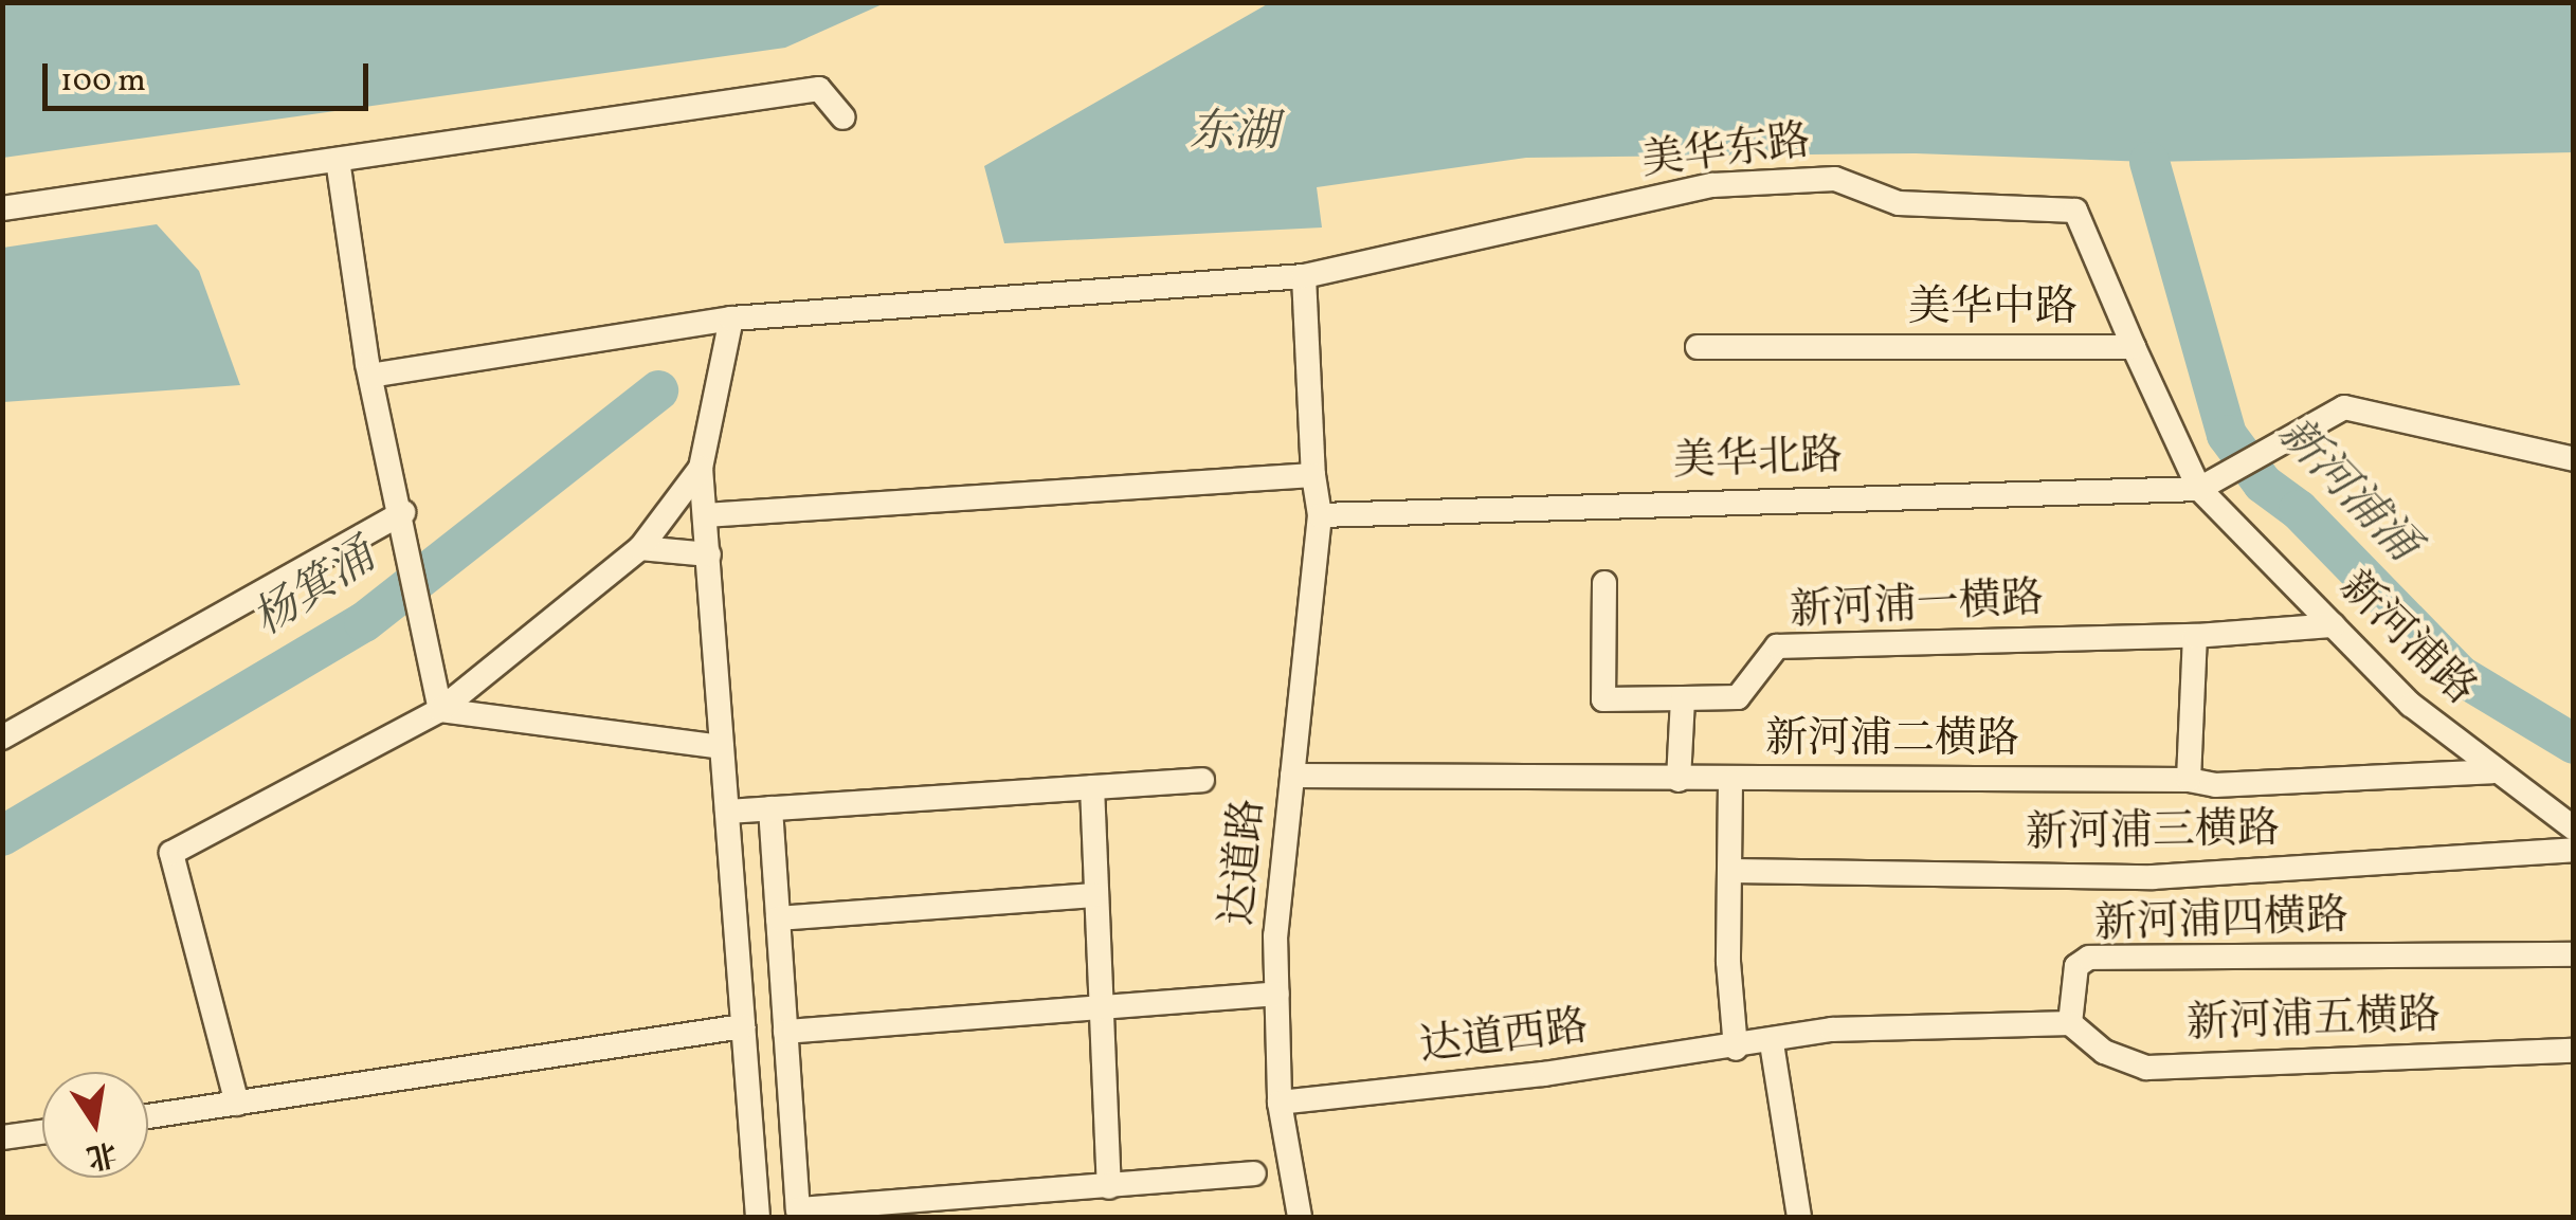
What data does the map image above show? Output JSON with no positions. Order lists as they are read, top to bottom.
{
  "streets": {
    "street": [
      "美华东路",
      "美华中路",
      "美华北路",
      "新河浦一横路",
      "新河浦路",
      "新河浦二横路",
      "新河浦三横路",
      "达道路",
      "新河浦四横路",
      "新河浦五横路",
      "达道西路"
    ]
  },
  "crossings": [
    ["美华东路", "美华中路"],
    ["美华东路", "达道路"],
    ["美华中路", "美华北路"],
    ["美华中路", "新河浦路"],
    ["美华北路", "新河浦路"],
    ["美华北路", "达道路"],
    ["新河浦路", "新河浦二横路"],
    ["新河浦二横路", "达道路"],
    ["达道路", "达道西路"],
    ["新河浦四横路", "新河浦五横路"]
  ],
  "water": ["东湖", "新河浦涌", "杨箕涌"],
  "scale_bar": "100 m",
  "north": "bottom"
}
